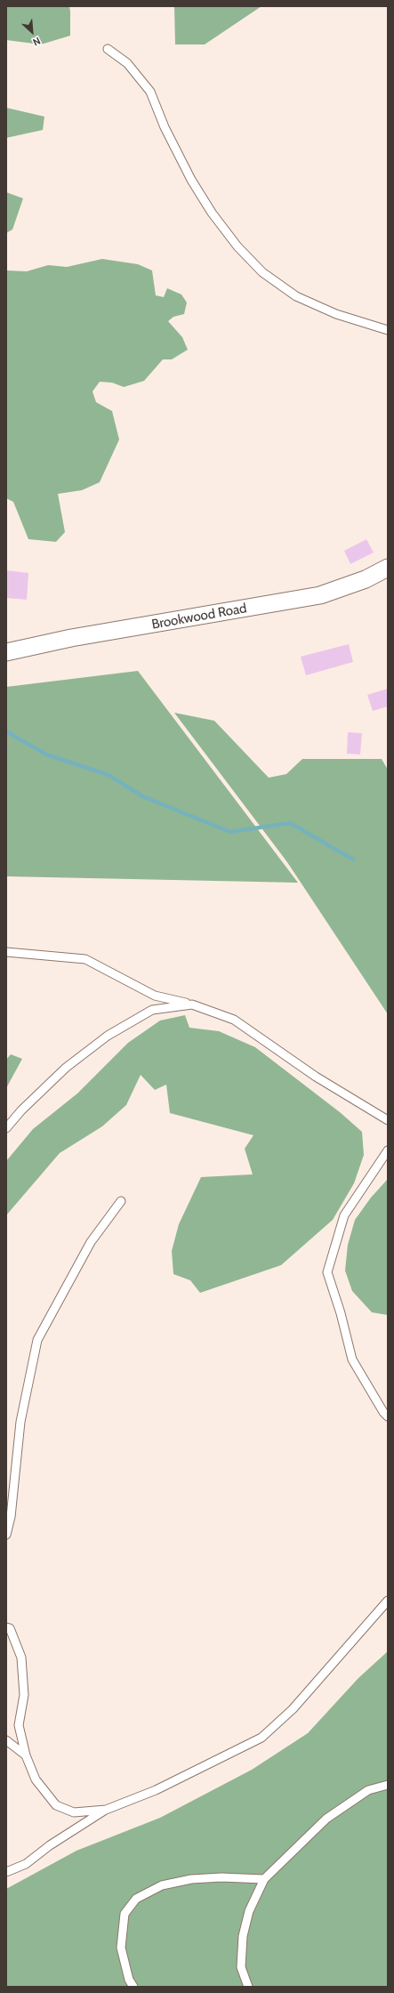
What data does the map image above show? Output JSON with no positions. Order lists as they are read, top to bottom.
{
  "streets": {
    "street": ["Brookwood Road"]
  },
  "north": "bottom right"
}
